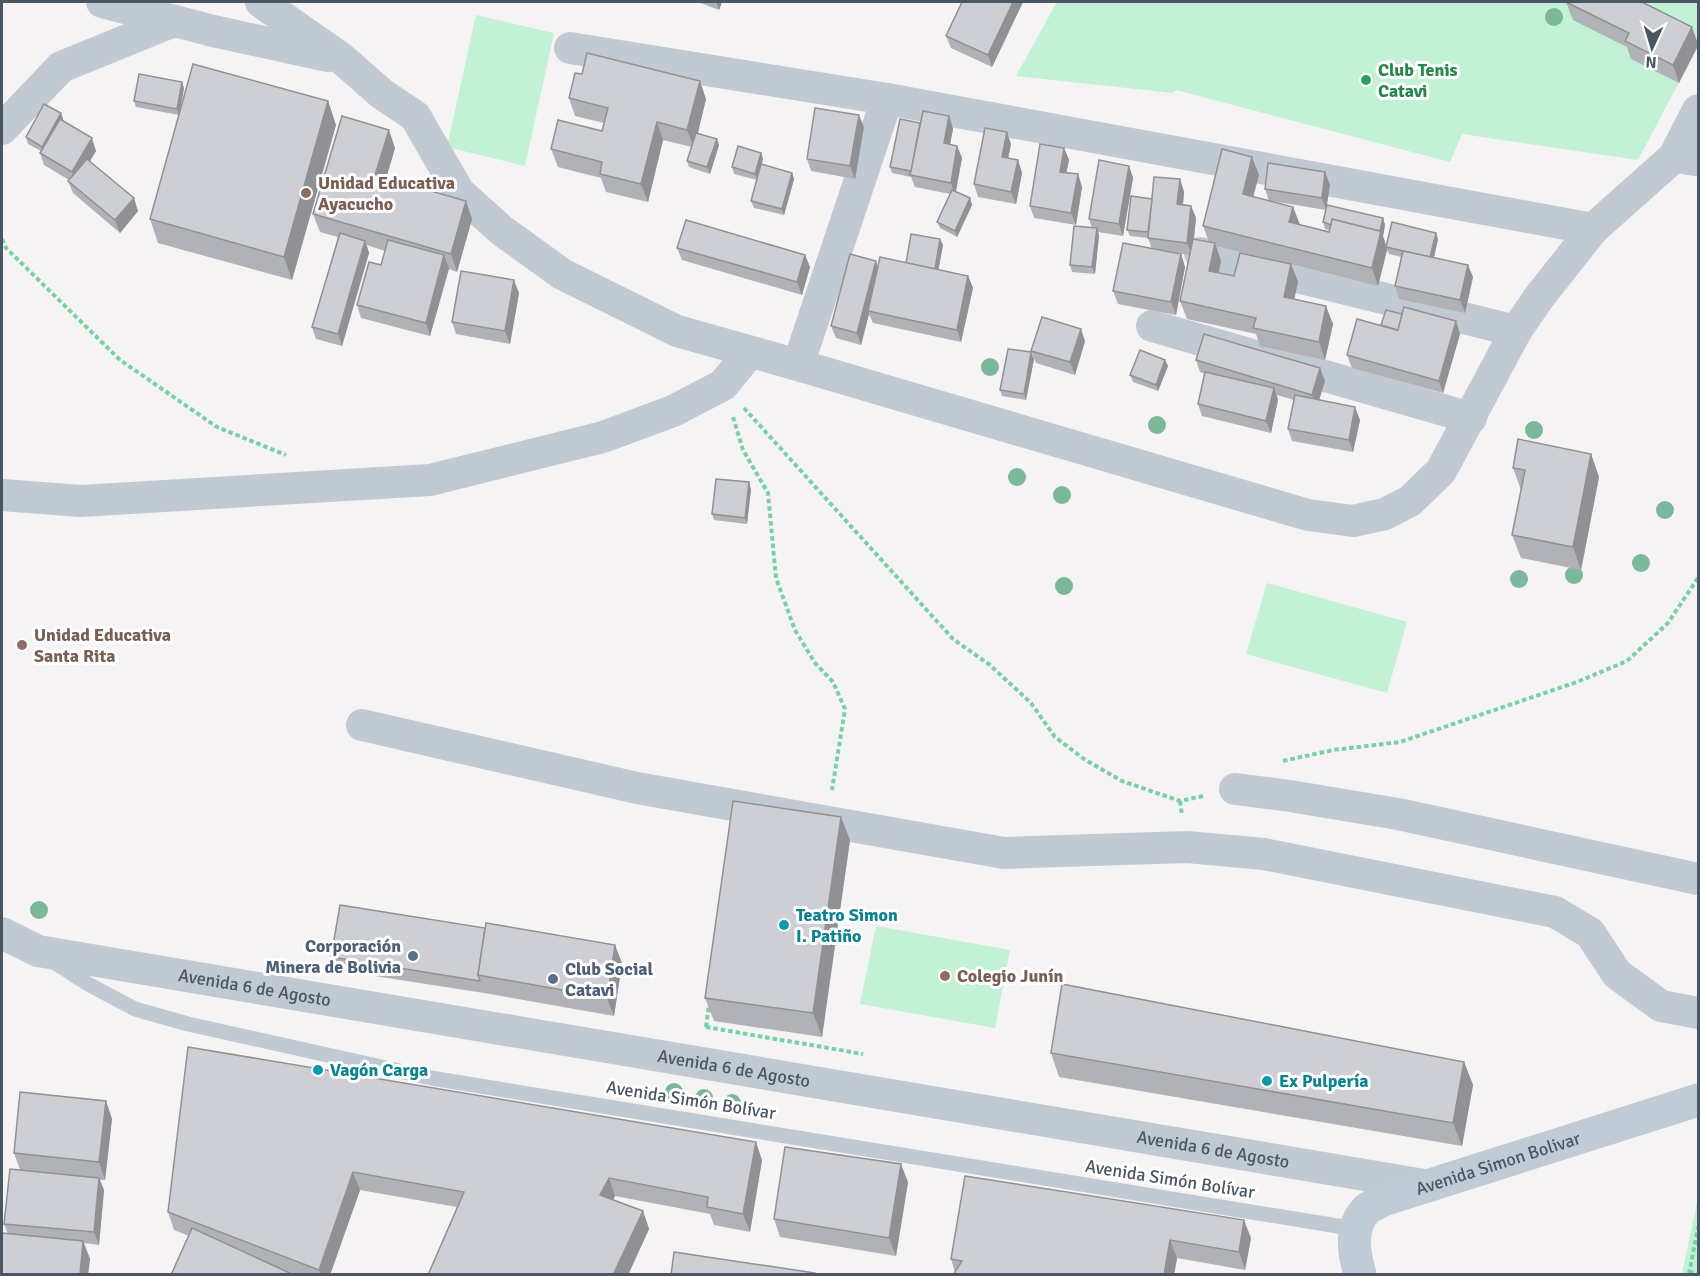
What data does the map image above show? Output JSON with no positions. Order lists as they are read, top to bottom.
{
  "streets": {
    "main road": ["Avenida Simon Bolivar"],
    "street": ["Avenida 6 de Agosto"],
    "lane": ["Avenida Simón Bolívar"]
  },
  "crossings": [
    ["Avenida 6 de Agosto", "Avenida Simón Bolívar"],
    ["Avenida 6 de Agosto", "Avenida Simon Bolivar"],
    ["Avenida Simón Bolívar", "Avenida Simon Bolivar"]
  ],
  "places": [
    "Club Tenis Catavi",
    "Unidad Educativa Ayacucho",
    "Unidad Educativa Santa Rita",
    "Teatro Simon I. Patiño",
    "Corporación Minera de Bolivia",
    "Colegio Junín",
    "Club Social Catavi",
    "Vagón Carga",
    "Ex Pulpería"
  ],
  "north": "bottom"
}
